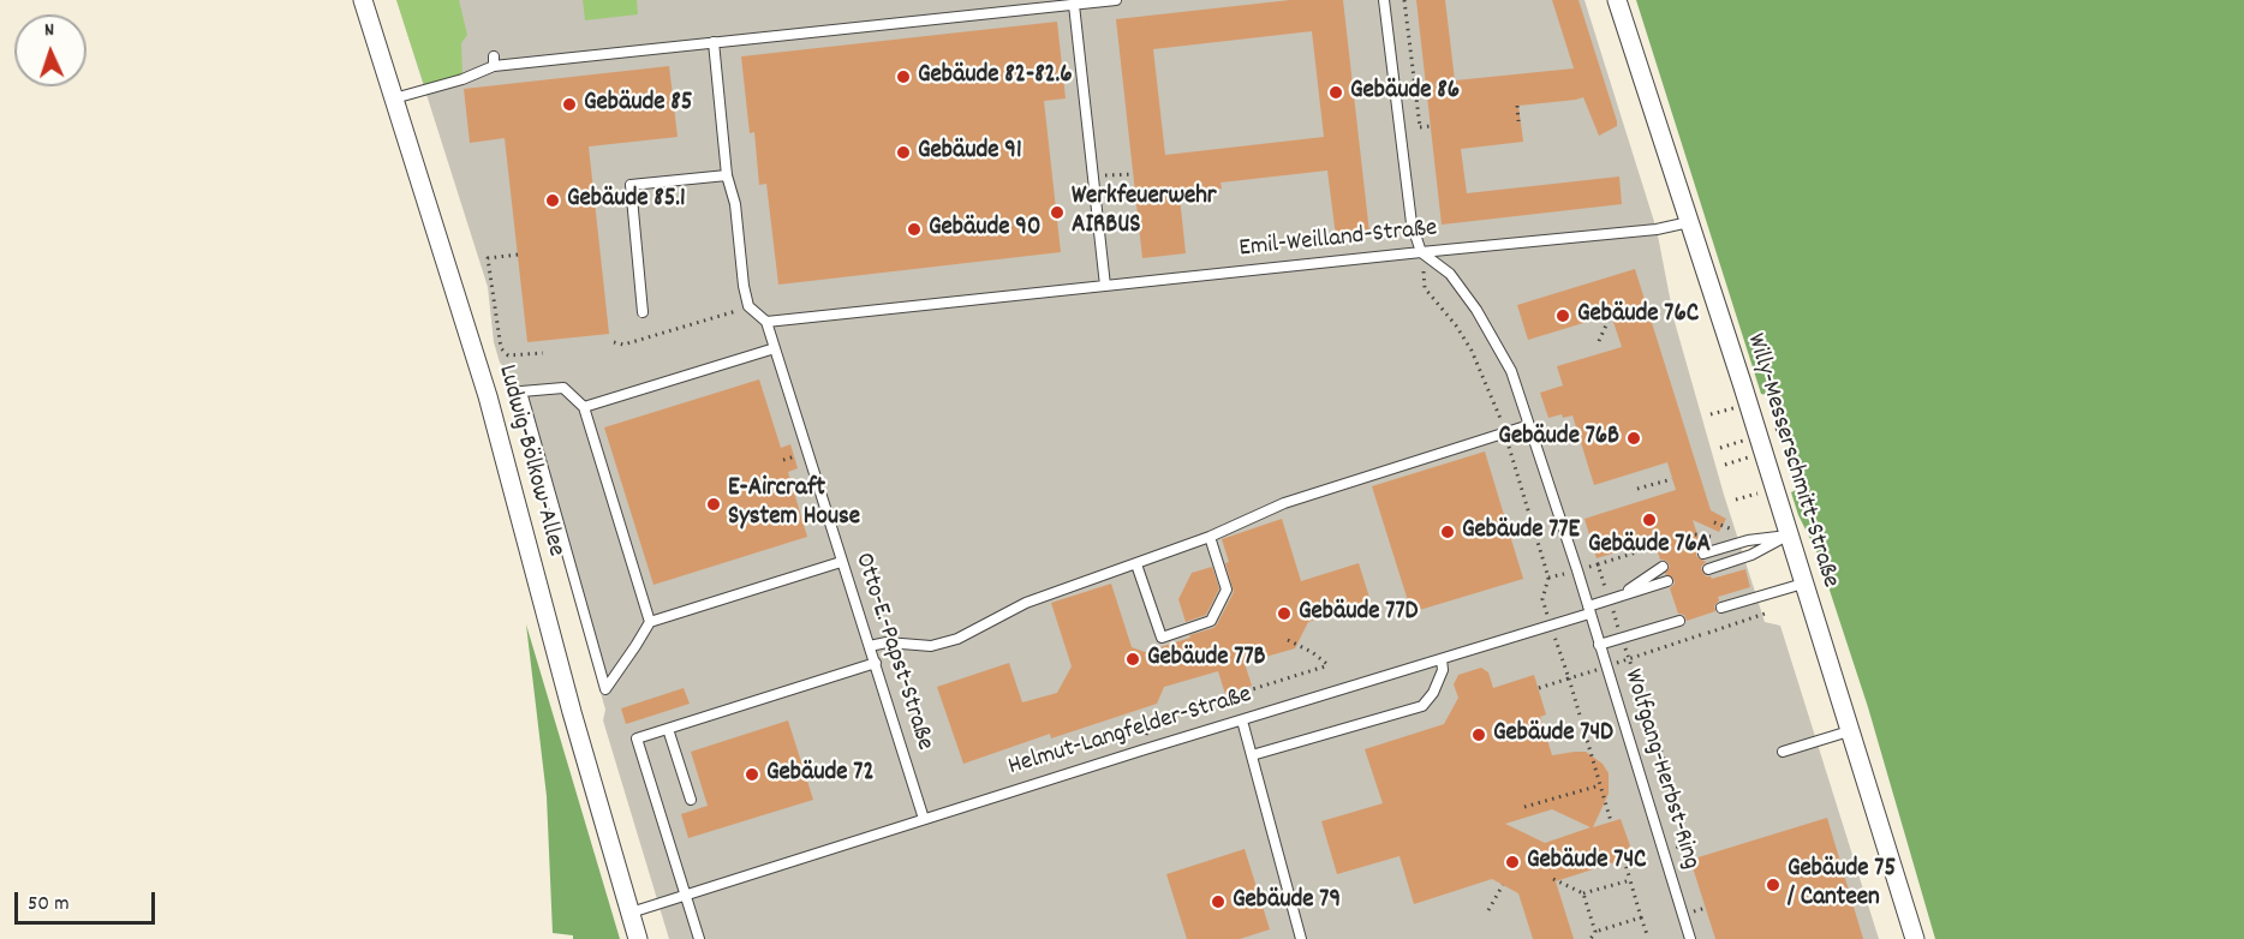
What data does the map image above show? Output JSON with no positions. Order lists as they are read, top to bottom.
{
  "streets": {
    "street": ["Ludwig-Bölkow-Allee", "Willy-Messerschmitt-Straße"],
    "lane": [
      "Emil-Weilland-Straße",
      "Otto-E.-Papst-Straße",
      "Helmut-Langfelder-Straße",
      "Wolfgang-Herbst-Ring"
    ]
  },
  "crossings": [
    ["Emil-Weilland-Straße", "Willy-Messerschmitt-Straße"],
    ["Emil-Weilland-Straße", "Otto-E.-Papst-Straße"],
    ["Emil-Weilland-Straße", "Wolfgang-Herbst-Ring"],
    ["Ludwig-Bölkow-Allee", "Helmut-Langfelder-Straße"],
    ["Otto-E.-Papst-Straße", "Helmut-Langfelder-Straße"],
    ["Helmut-Langfelder-Straße", "Wolfgang-Herbst-Ring"]
  ],
  "places": [
    "Gebäude 82-82.6",
    "Gebäude 86",
    "Gebäude 85",
    "Gebäude 91",
    "Gebäude 85.1",
    "Werkfeuerwehr AIRBUS",
    "Gebäude 90",
    "Gebäude 76C",
    "Gebäude 76B",
    "E-Aircraft System House",
    "Gebäude 76A",
    "Gebäude 77E",
    "Gebäude 77D",
    "Gebäude 77B",
    "Gebäude 74D",
    "Gebäude 72",
    "Gebäude 74C",
    "Gebäude 75 / Canteen",
    "Gebäude 79"
  ],
  "scale_bar": "50 m",
  "north": "top"
}
